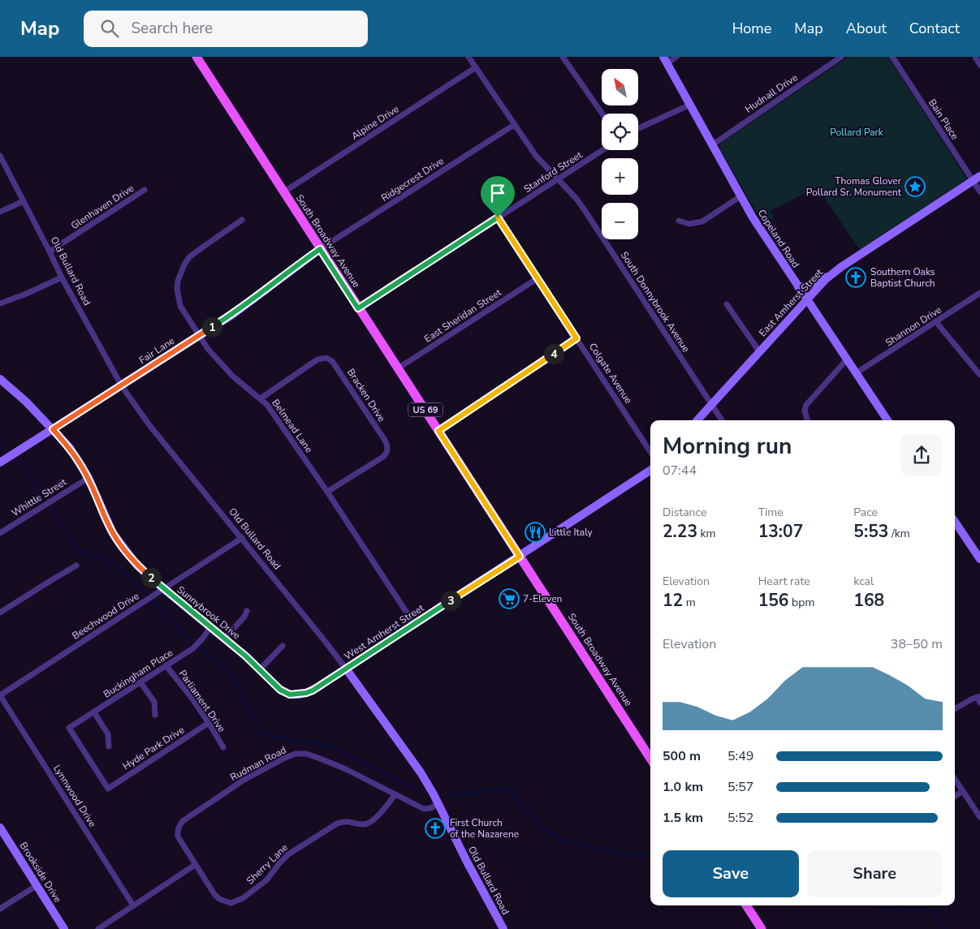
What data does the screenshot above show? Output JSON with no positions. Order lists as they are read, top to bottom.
{
  "streets": {
    "main road": ["South Broadway Avenue", "US 69"],
    "street": [
      "Hudnall Drive",
      "Bain Place",
      "Alpine Drive",
      "Stanford Street",
      "Ridgecrest Drive",
      "Glenhaven Drive",
      "Copeland Road",
      "Old Bullard Road",
      "South Donnybrook Avenue",
      "East Amherst Street",
      "East Sheridan Street",
      "Shannon Drive",
      "Fair Lane",
      "Colgate Avenue",
      "Bracken Drive",
      "Belmead Lane",
      "Whittle Street",
      "Sunnybrook Drive",
      "Beechwood Drive",
      "West Amherst Street",
      "Buckingham Place",
      "Parliament Drive",
      "Hyde Park Drive",
      "Rudman Road",
      "Lynnwood Drive",
      "Sherry Lane",
      "Brookside Drive"
    ]
  },
  "crossings": [
    ["Hudnall Drive", "Copeland Road"],
    ["Bain Place", "East Amherst Street"],
    ["Alpine Drive", "South Broadway Avenue"],
    ["Alpine Drive", "South Donnybrook Avenue"],
    ["Stanford Street", "South Broadway Avenue"],
    ["Stanford Street", "South Donnybrook Avenue"],
    ["Stanford Street", "Colgate Avenue"],
    ["Ridgecrest Drive", "South Broadway Avenue"],
    ["Ridgecrest Drive", "South Donnybrook Avenue"],
    ["Ridgecrest Drive", "Fair Lane"],
    ["Glenhaven Drive", "Old Bullard Road"],
    ["Copeland Road", "East Amherst Street"],
    ["Copeland Road", "Shannon Drive"],
    ["South Broadway Avenue", "East Sheridan Street"],
    ["South Broadway Avenue", "Fair Lane"],
    ["South Broadway Avenue", "West Amherst Street"],
    ["Old Bullard Road", "Fair Lane"],
    ["Old Bullard Road", "Beechwood Drive"],
    ["Old Bullard Road", "West Amherst Street"],
    ["Old Bullard Road", "Rudman Road"],
    ["South Donnybrook Avenue", "East Amherst Street"],
    ["East Sheridan Street", "Colgate Avenue"],
    ["Fair Lane", "Belmead Lane"],
    ["Fair Lane", "Sunnybrook Drive"],
    ["Bracken Drive", "Belmead Lane"],
    ["Belmead Lane", "West Amherst Street"],
    ["Whittle Street", "Sunnybrook Drive"],
    ["Sunnybrook Drive", "Beechwood Drive"],
    ["Sunnybrook Drive", "West Amherst Street"],
    ["Sunnybrook Drive", "Buckingham Place"],
    ["Beechwood Drive", "Lynnwood Drive"],
    ["Buckingham Place", "Parliament Drive"],
    ["Buckingham Place", "Hyde Park Drive"],
    ["Parliament Drive", "Hyde Park Drive"],
    ["Rudman Road", "Sherry Lane"]
  ],
  "parks": ["Pollard Park"],
  "places": {
    "place": ["Thomas Glover Pollard Sr. Monument"],
    "church": ["Southern Oaks Baptist Church", "First Church of the Nazarene"],
    "restaurant": ["Little Italy"],
    "supermarket": ["7-Eleven"]
  },
  "north": "top left",
  "page": {
    "header": "Map",
    "search": "Search here",
    "nav": [
      "Home",
      "Map",
      "About",
      "Contact"
    ],
    "map_buttons": ["+", "−"],
    "pins": [
      "1",
      "4",
      "2",
      "3"
    ],
    "heading": ["Morning run", "07:44"],
    "stats": [
      ["Distance", "2.23 km"],
      ["Time", "13:07"],
      ["Pace", "5:53 /km"],
      ["Elevation", "12 m"],
      ["Heart rate", "156 bpm"],
      ["kcal", "168"]
    ],
    "chart": ["Elevation", "38–50 m"],
    "list": [
      {
        "name": "500 m",
        "note": "5:49"
      },
      {
        "name": "1.0 km",
        "note": "5:57"
      },
      {
        "name": "1.5 km",
        "note": "5:52"
      }
    ],
    "buttons": ["Save", "Share"]
  }
}
